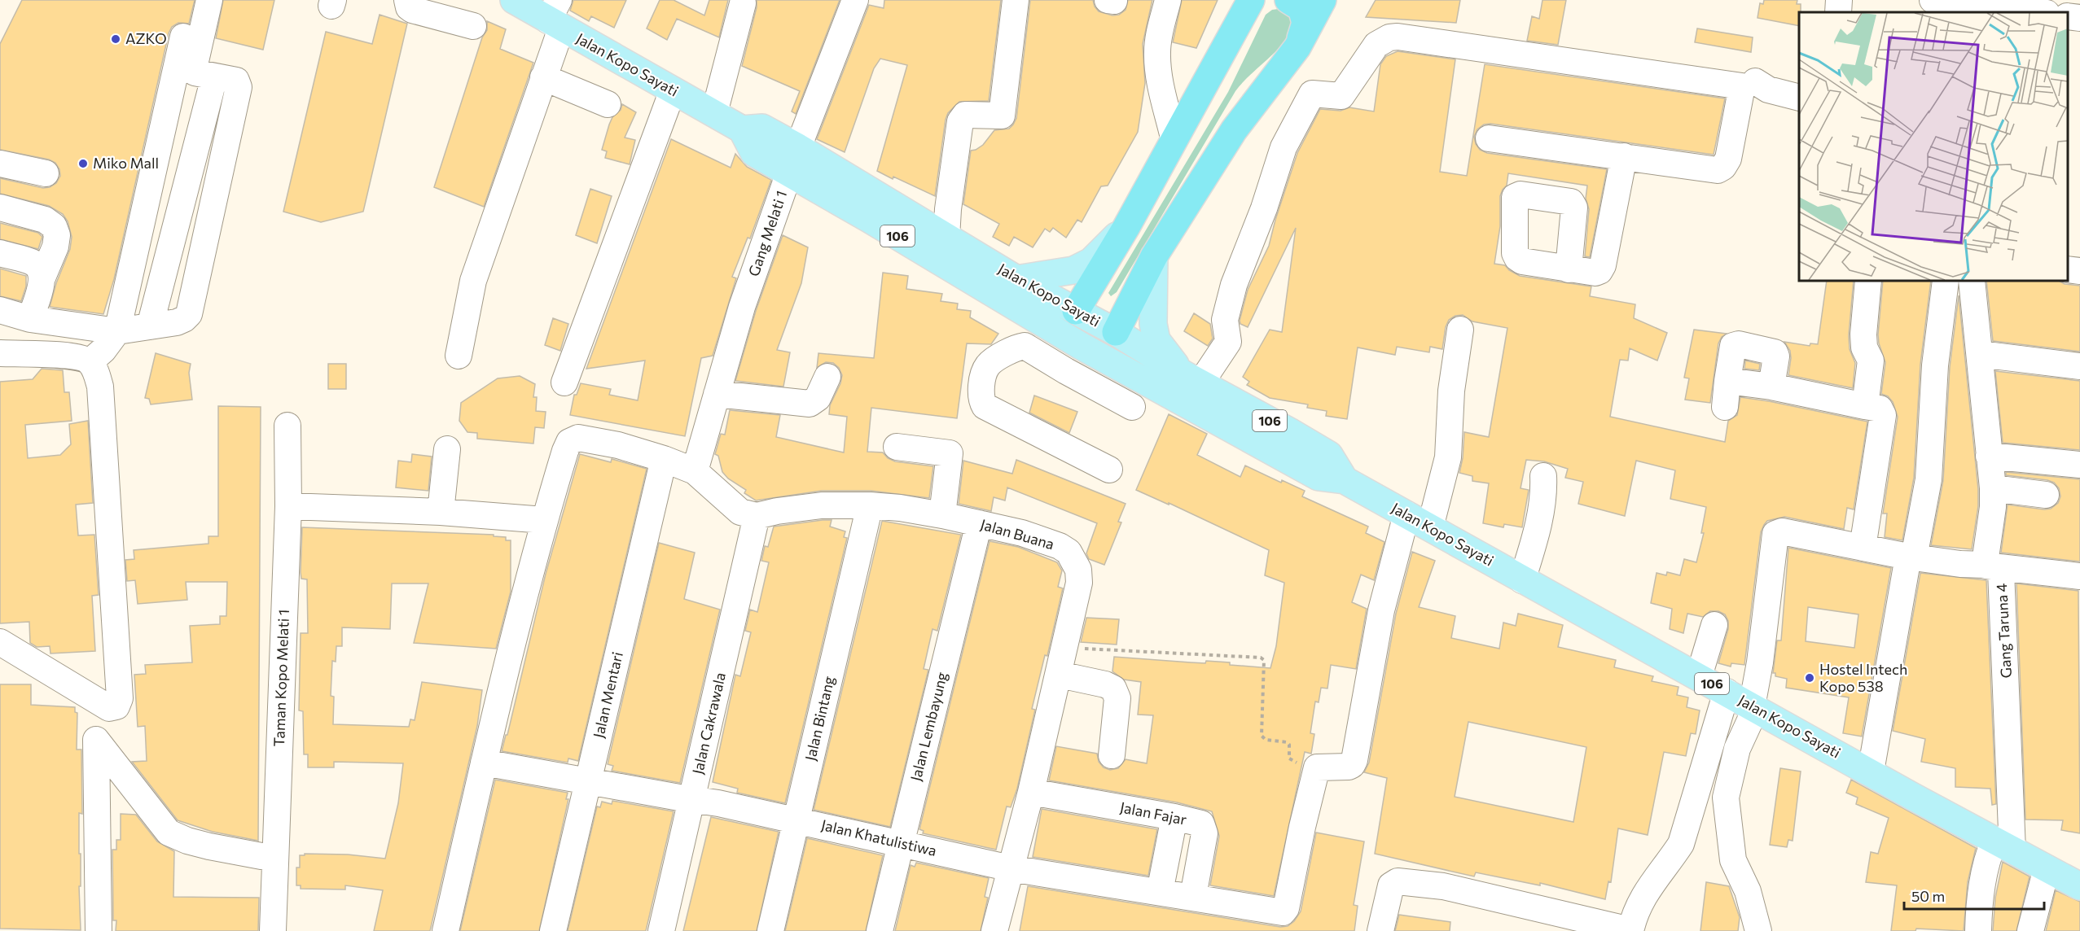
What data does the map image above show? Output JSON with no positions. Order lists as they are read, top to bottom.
{
  "streets": {
    "main road": ["Jalan Kopo Sayati", "106"],
    "street": [
      "Gang Melati 1",
      "Jalan Buana",
      "Gang Taruna 4",
      "Taman Kopo Melati 1",
      "Jalan Mentari",
      "Jalan Bintang",
      "Jalan Cakrawala",
      "Jalan Lembayung",
      "Jalan Fajar",
      "Jalan Khatulistiwa"
    ]
  },
  "crossings": [
    ["Jalan Kopo Sayati", "Gang Melati 1"],
    ["Jalan Kopo Sayati", "Gang Taruna 4"],
    ["Jalan Buana", "Jalan Bintang"],
    ["Jalan Buana", "Jalan Cakrawala"],
    ["Jalan Buana", "Jalan Lembayung"],
    ["Jalan Buana", "Jalan Fajar"],
    ["Jalan Buana", "Jalan Khatulistiwa"],
    ["Jalan Mentari", "Jalan Khatulistiwa"],
    ["Jalan Bintang", "Jalan Khatulistiwa"],
    ["Jalan Cakrawala", "Jalan Khatulistiwa"],
    ["Jalan Lembayung", "Jalan Khatulistiwa"],
    ["Jalan Fajar", "Jalan Khatulistiwa"]
  ],
  "places": ["AZKO", "Miko Mall", "Hostel Intech Kopo 538"],
  "scale_bar": "50 m"
}
